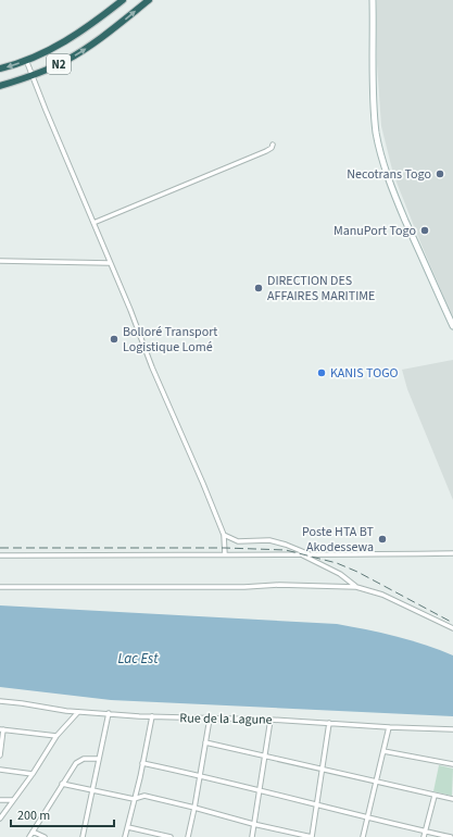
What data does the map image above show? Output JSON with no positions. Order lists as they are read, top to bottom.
{
  "streets": {
    "highway": ["N2"],
    "street": ["Rue de la Lagune"]
  },
  "water": ["Lac Est"],
  "places": [
    "Necotrans Togo",
    "ManuPort Togo",
    "DIRECTION DES AFFAIRES MARITIME",
    "Bolloré Transport Logistique Lomé",
    "KANIS TOGO",
    "Poste HTA BT Akodessewa"
  ],
  "scale_bar": "200 m"
}
